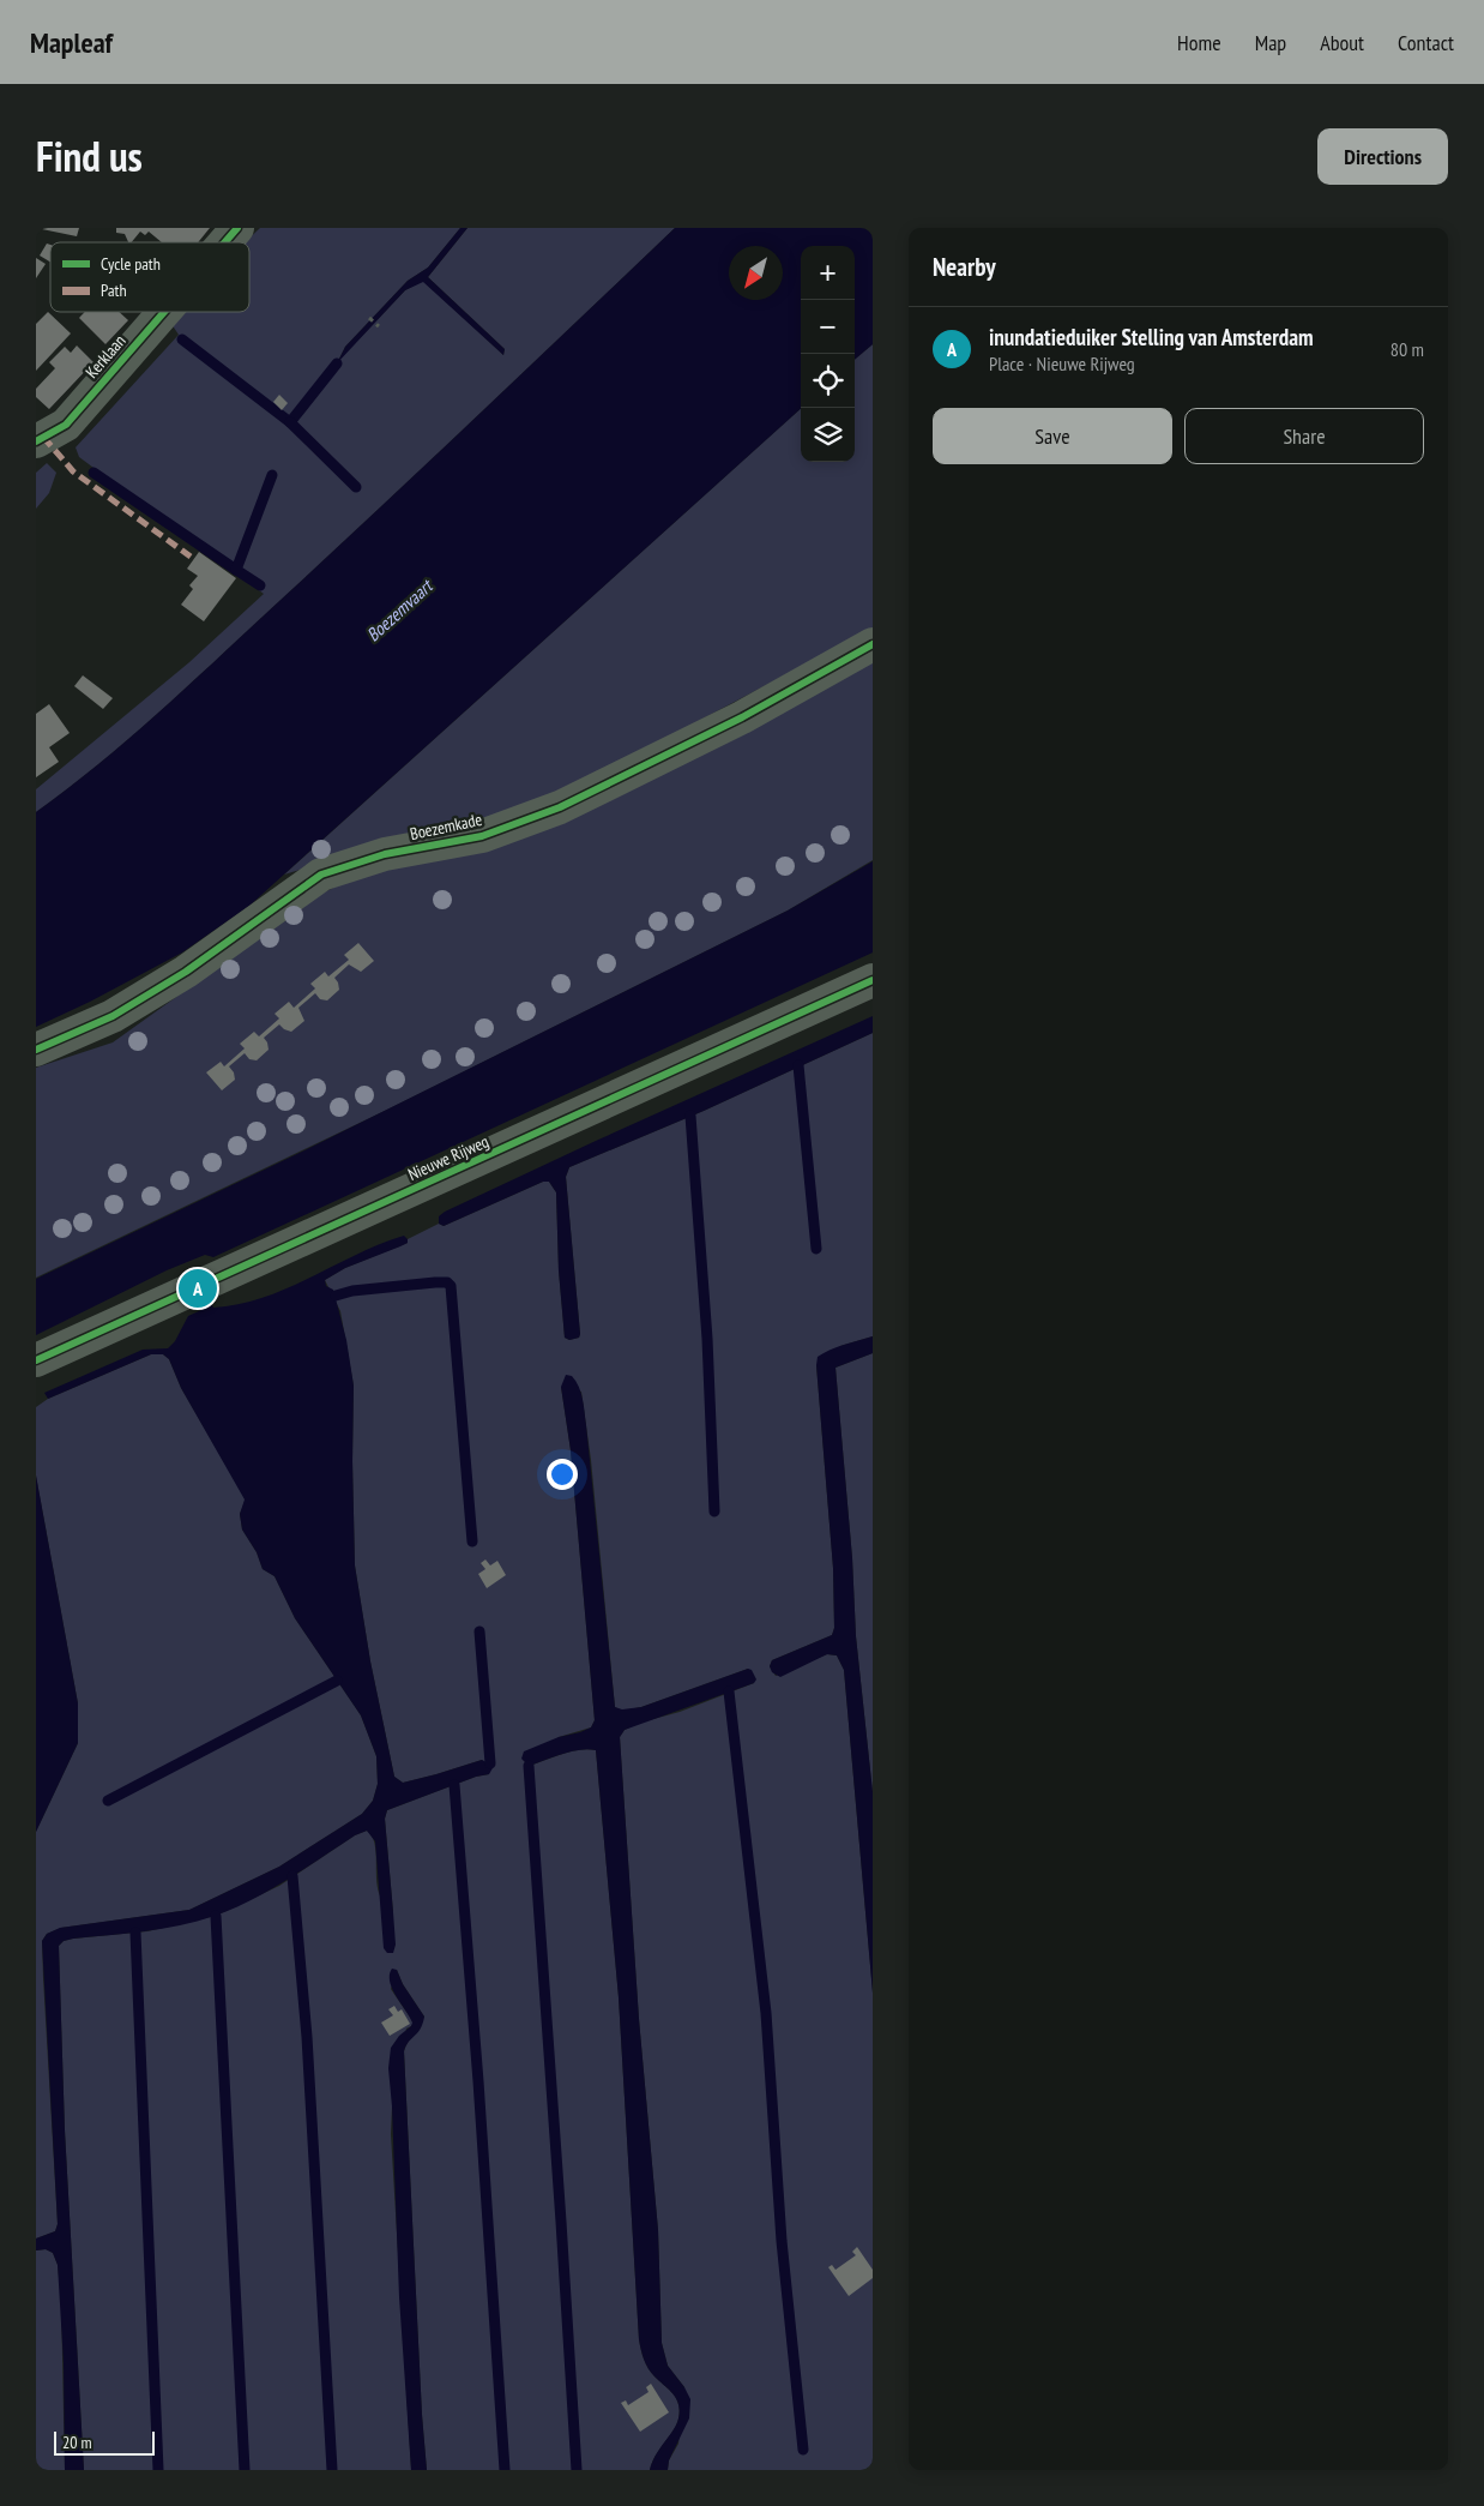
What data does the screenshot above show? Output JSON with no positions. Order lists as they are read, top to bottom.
{
  "streets": {
    "street": ["Kerklaan", "Boezemkade", "Nieuwe Rijweg"]
  },
  "water": ["Boezemvaart"],
  "legend": ["Cycle path", "Path"],
  "scale_bar": "20 m",
  "north": "bottom left",
  "page": {
    "header": "Mapleaf",
    "nav": [
      "Home",
      "Map",
      "About",
      "Contact"
    ],
    "title": "Find us",
    "buttons": [
      "Directions",
      ["Save", "Share"]
    ],
    "heading": "Nearby",
    "map_buttons": ["+", "−"],
    "list": [
      {
        "mark": "A",
        "name": "inundatieduiker Stelling van Amsterdam",
        "note": "Place · Nieuwe Rijweg",
        "value": "80 m"
      }
    ],
    "pins": "A",
    "scale": "20 m"
  }
}
